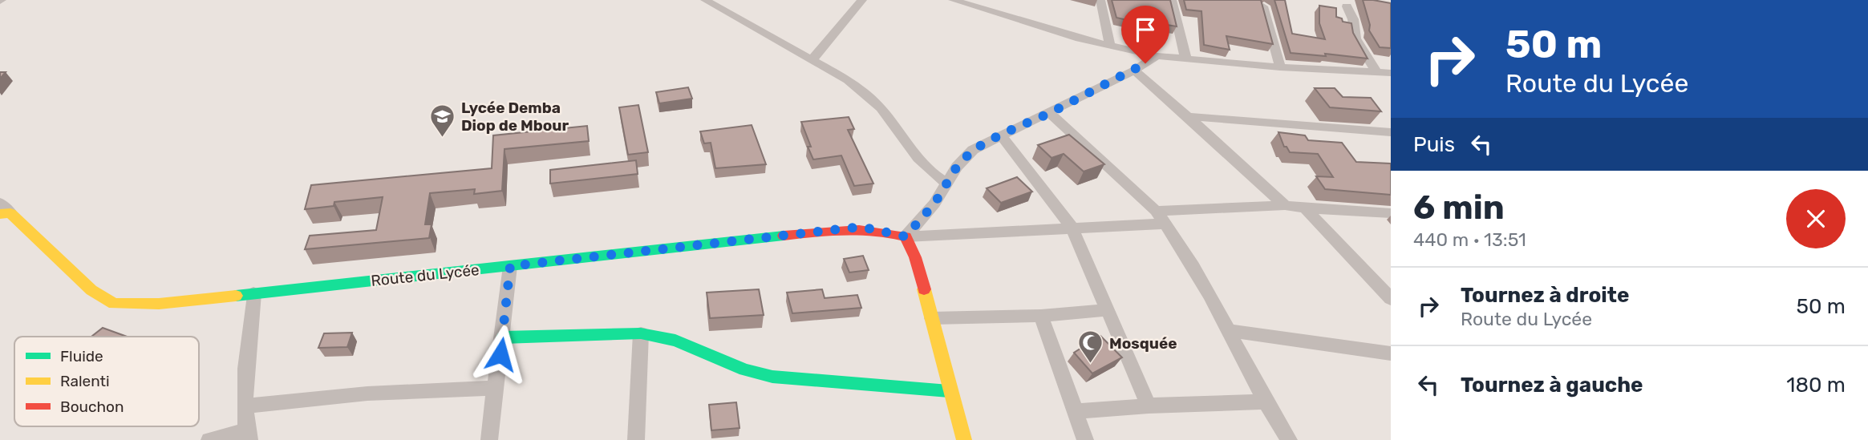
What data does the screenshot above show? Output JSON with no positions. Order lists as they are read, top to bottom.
{
  "streets": {
    "main road": ["Route du Lycée"]
  },
  "places": {
    "school or university": ["Lycée Demba Diop de Mbour"],
    "mosque": ["Mosquée"]
  },
  "legend": ["Fluide", "Ralenti", "Bouchon"],
  "page": {
    "turn": ["50 m", "Route du Lycée"],
    "then": "Puis",
    "heading": ["6 min", "440 m · 13:51"],
    "list": [
      {
        "name": "Tournez à droite",
        "note": "Route du Lycée",
        "value": "50 m"
      },
      {
        "name": "Tournez à gauche",
        "value": "180 m"
      }
    ]
  }
}
